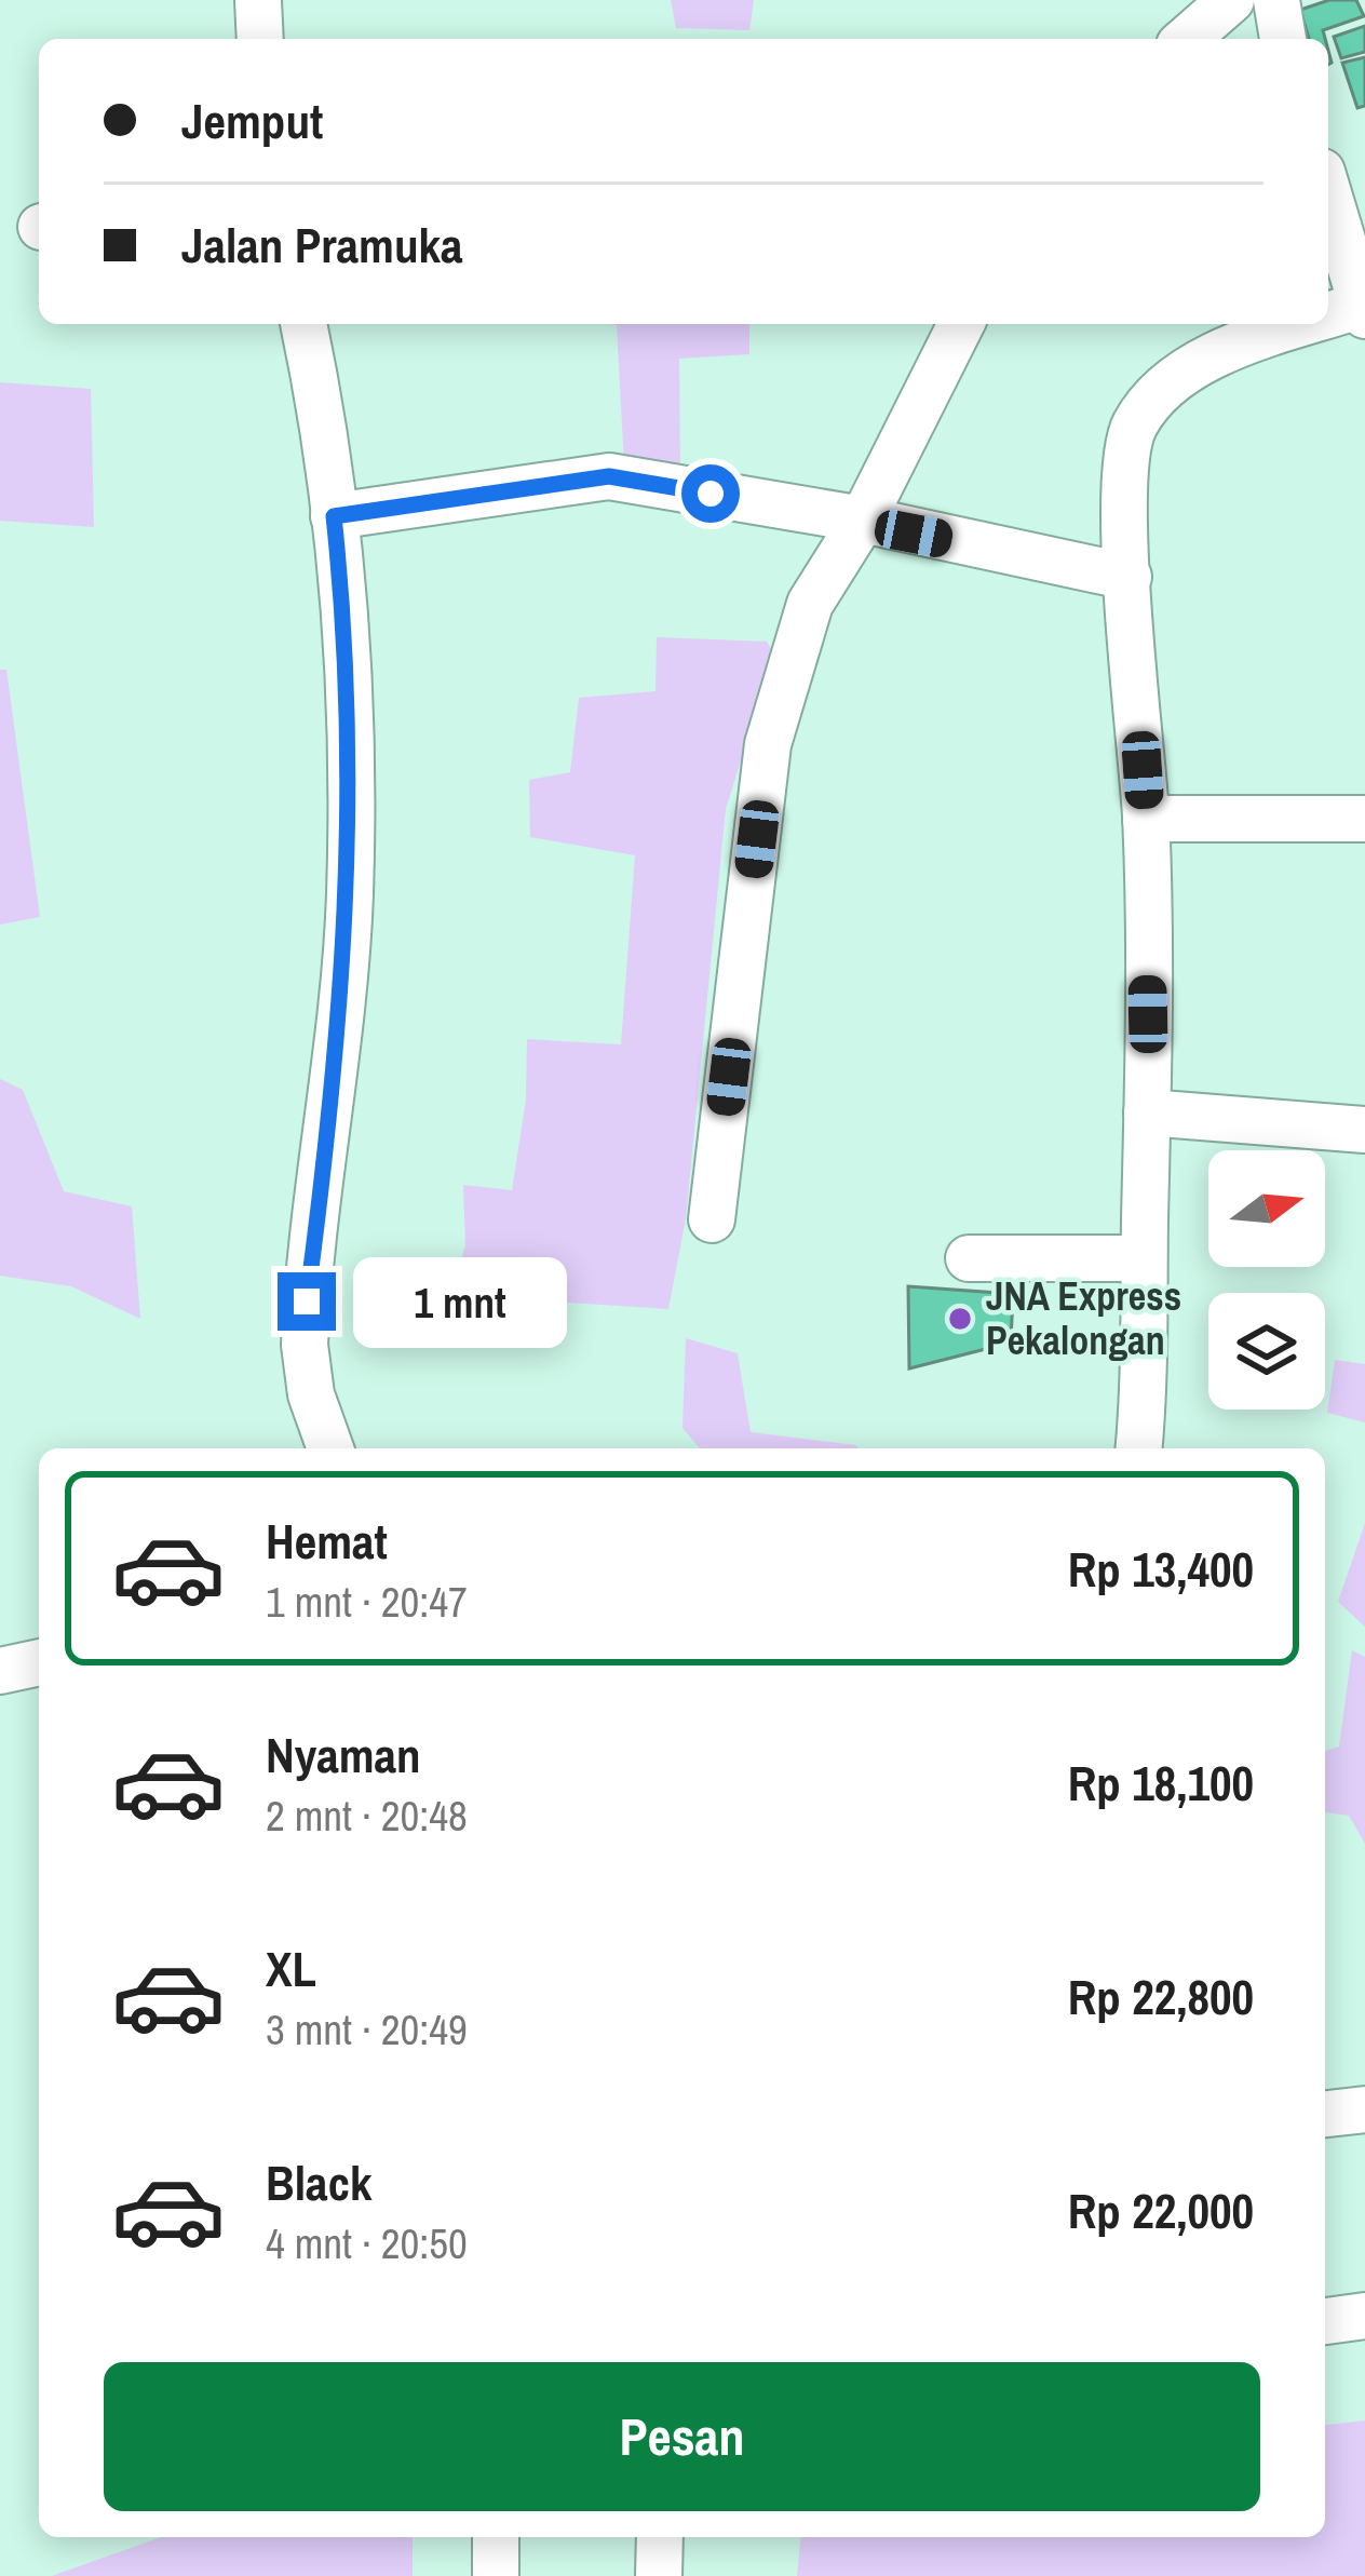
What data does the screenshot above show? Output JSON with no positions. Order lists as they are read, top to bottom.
{
  "places": ["JNA Express Pekalongan"],
  "north": "right",
  "page": {
    "banner": ["Jemput", "Jalan Pramuka"],
    "bubble": "1 mnt",
    "list": [
      {
        "name": "Hemat",
        "note": "1 mnt · 20:47",
        "value": "Rp 13,400"
      },
      {
        "name": "Nyaman",
        "note": "2 mnt · 20:48",
        "value": "Rp 18,100"
      },
      {
        "name": "XL",
        "note": "3 mnt · 20:49",
        "value": "Rp 22,800"
      },
      {
        "name": "Black",
        "note": "4 mnt · 20:50",
        "value": "Rp 22,000"
      }
    ],
    "buttons": "Pesan"
  }
}
